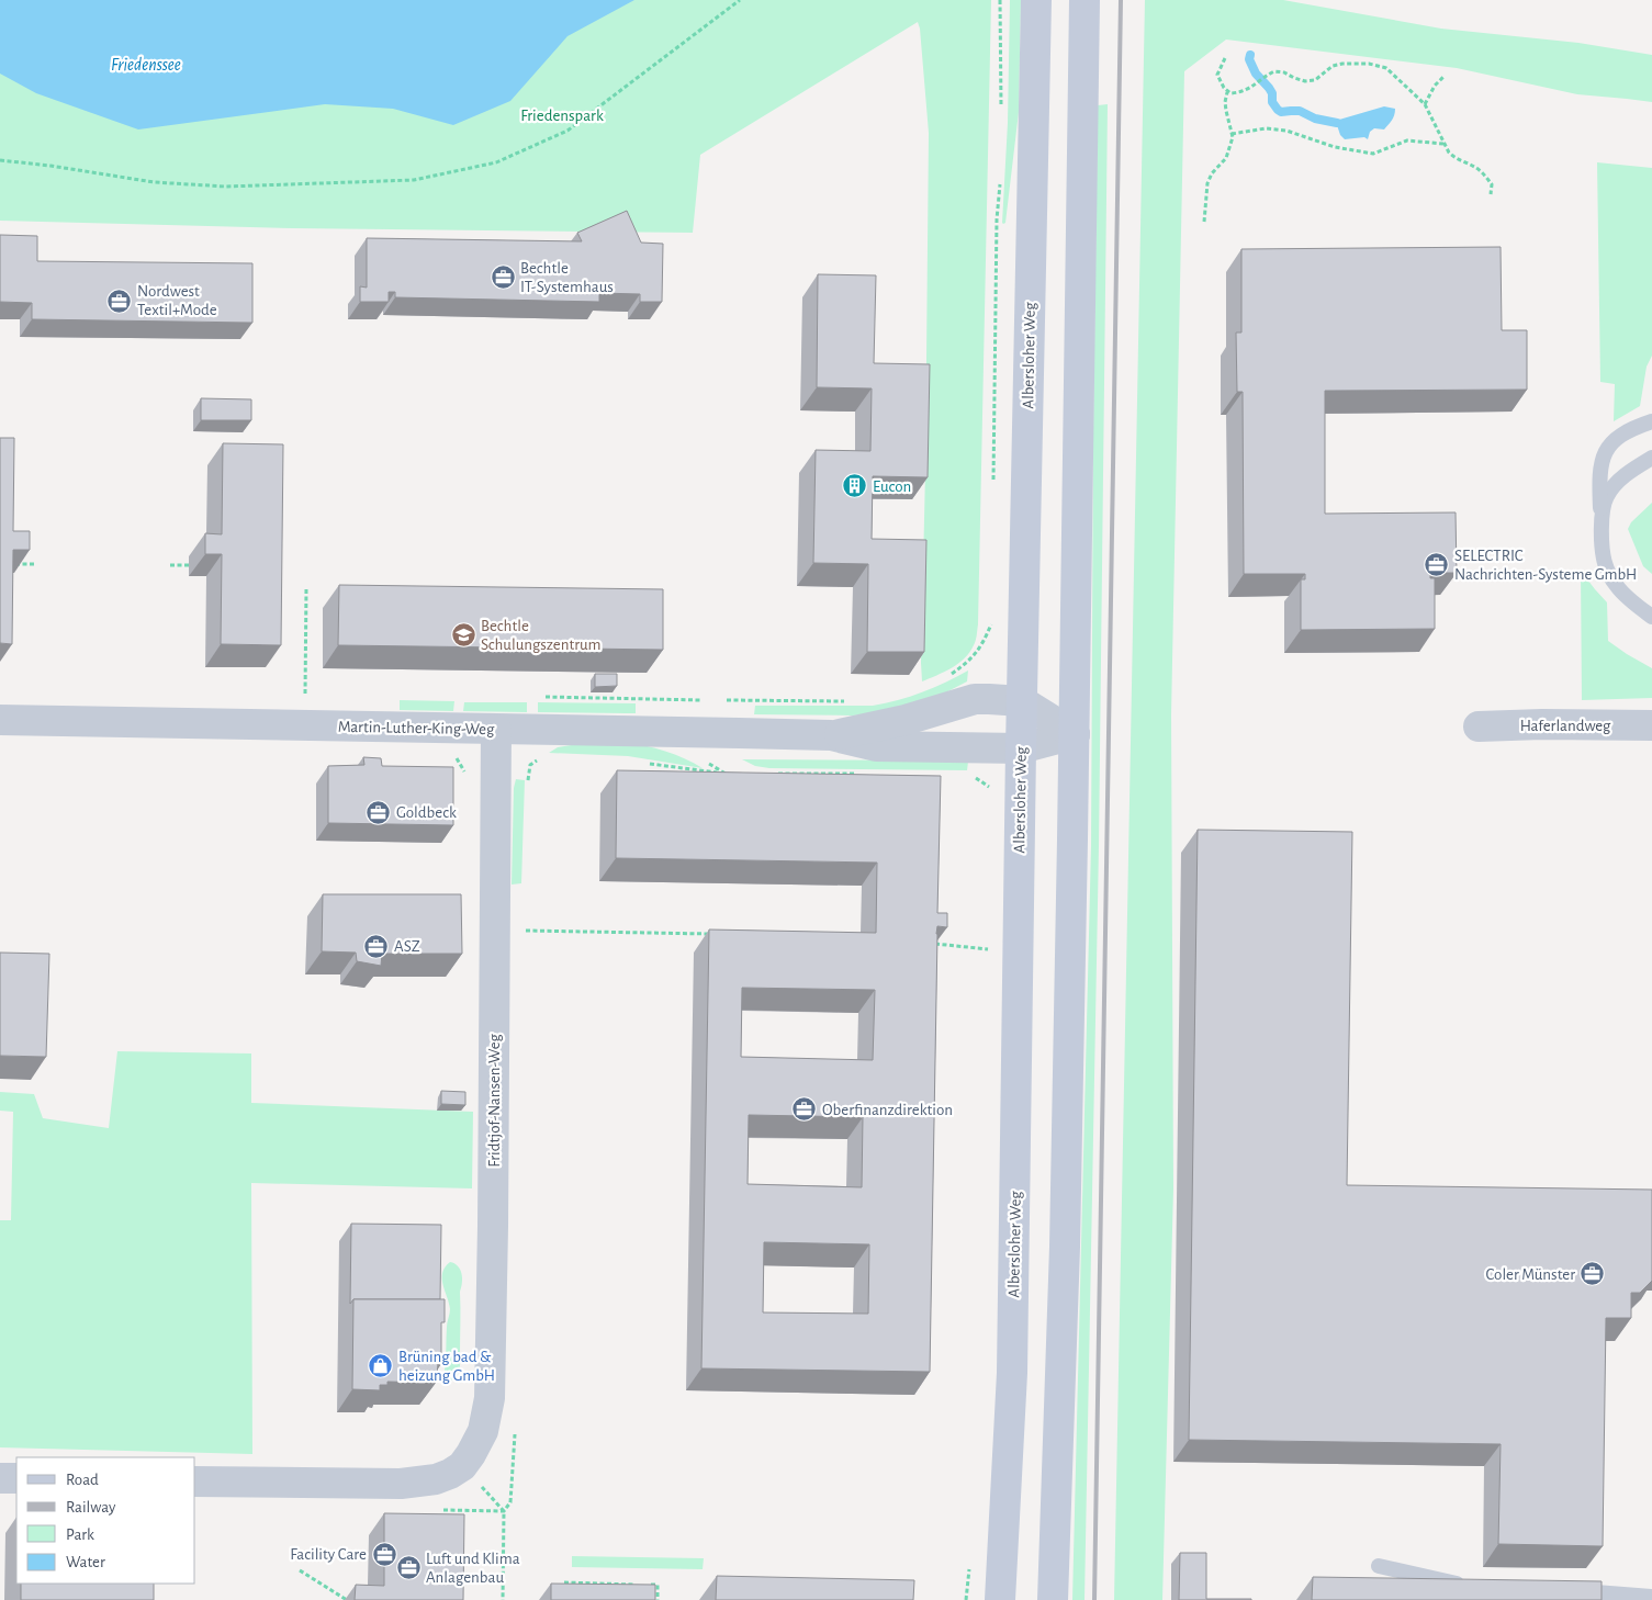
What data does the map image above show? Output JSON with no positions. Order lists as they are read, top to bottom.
{
  "streets": {
    "main road": ["Albersloher Weg"],
    "street": ["Haferlandweg", "Martin-Luther-King-Weg", "Fridtjof-Nansen-Weg"]
  },
  "crossings": [
    ["Albersloher Weg", "Martin-Luther-King-Weg"],
    ["Martin-Luther-King-Weg", "Fridtjof-Nansen-Weg"]
  ],
  "water": ["Friedenssee"],
  "parks": ["Friedenspark"],
  "places": {
    "office": [
      "Bechtle IT-Systemhaus",
      "Nordwest Textil+Mode",
      "SELECTRIC Nachrichten-Systeme GmbH",
      "Goldbeck",
      "ASZ",
      "Oberfinanzdirektion",
      "Coler Münster",
      "Facility Care",
      "Luft und Klima Anlagenbau"
    ],
    "building": ["Eucon"],
    "school or university": ["Bechtle Schulungszentrum"],
    "shop": ["Brüning bad & heizung GmbH"]
  },
  "legend": [
    "Road",
    "Railway",
    "Park",
    "Water"
  ]
}
